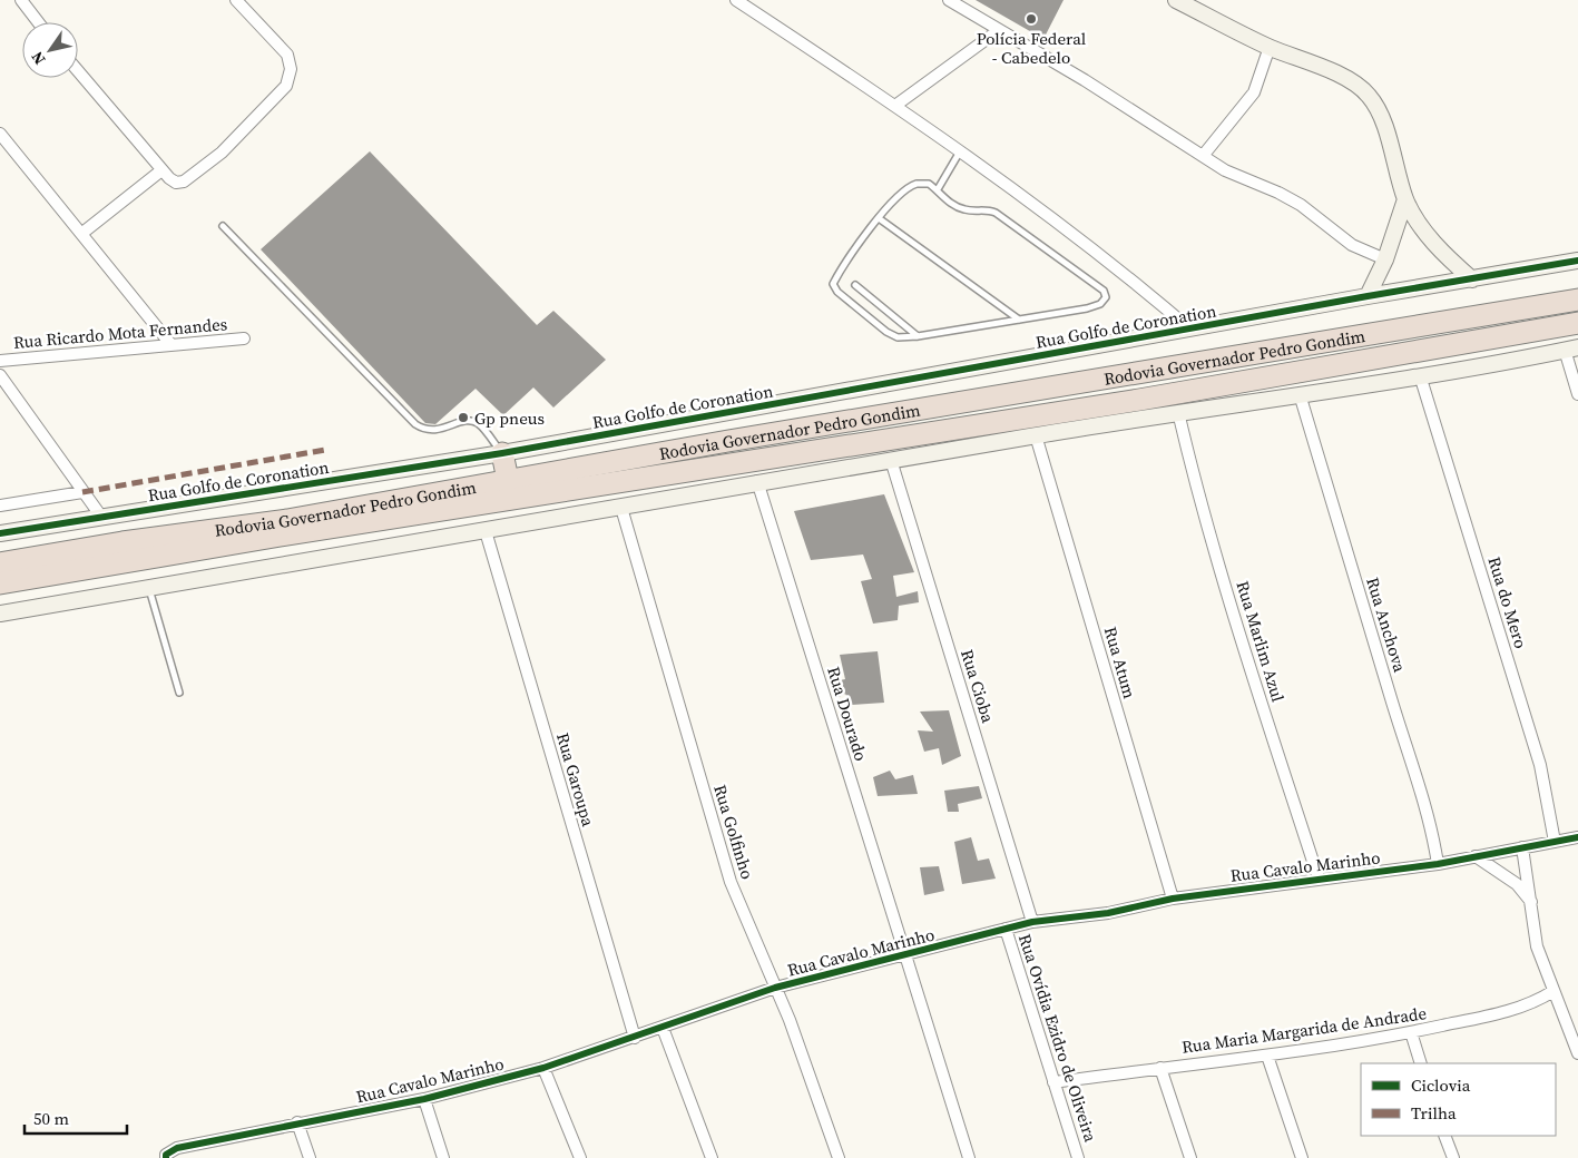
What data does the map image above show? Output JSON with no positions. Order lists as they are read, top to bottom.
{
  "streets": {
    "highway": ["Rodovia Governador Pedro Gondim"],
    "street": [
      "Rua Golfo de Coronation",
      "Rua Ricardo Mota Fernandes",
      "Rua do Mero",
      "Rua Anchova",
      "Rua Marlim Azul",
      "Rua Atum",
      "Rua Cioba",
      "Rua Dourado",
      "Rua Garoupa",
      "Rua Golfinho",
      "Rua Cavalo Marinho",
      "Rua Maria Margarida de Andrade",
      "Rua Ovídia Ezidro de Oliveira"
    ]
  },
  "crossings": [
    ["Rua do Mero", "Rua Cavalo Marinho"],
    ["Rua Anchova", "Rua Cavalo Marinho"],
    ["Rua Marlim Azul", "Rua Cavalo Marinho"],
    ["Rua Atum", "Rua Cavalo Marinho"],
    ["Rua Cioba", "Rua Cavalo Marinho"],
    ["Rua Dourado", "Rua Cavalo Marinho"],
    ["Rua Garoupa", "Rua Cavalo Marinho"],
    ["Rua Golfinho", "Rua Cavalo Marinho"],
    ["Rua Cavalo Marinho", "Rua Ovídia Ezidro de Oliveira"],
    ["Rua Maria Margarida de Andrade", "Rua Ovídia Ezidro de Oliveira"]
  ],
  "places": ["Polícia Federal - Cabedelo", "Gp pneus"],
  "legend": ["Ciclovia", "Trilha"],
  "scale_bar": "50 m",
  "north": "bottom left"
}
